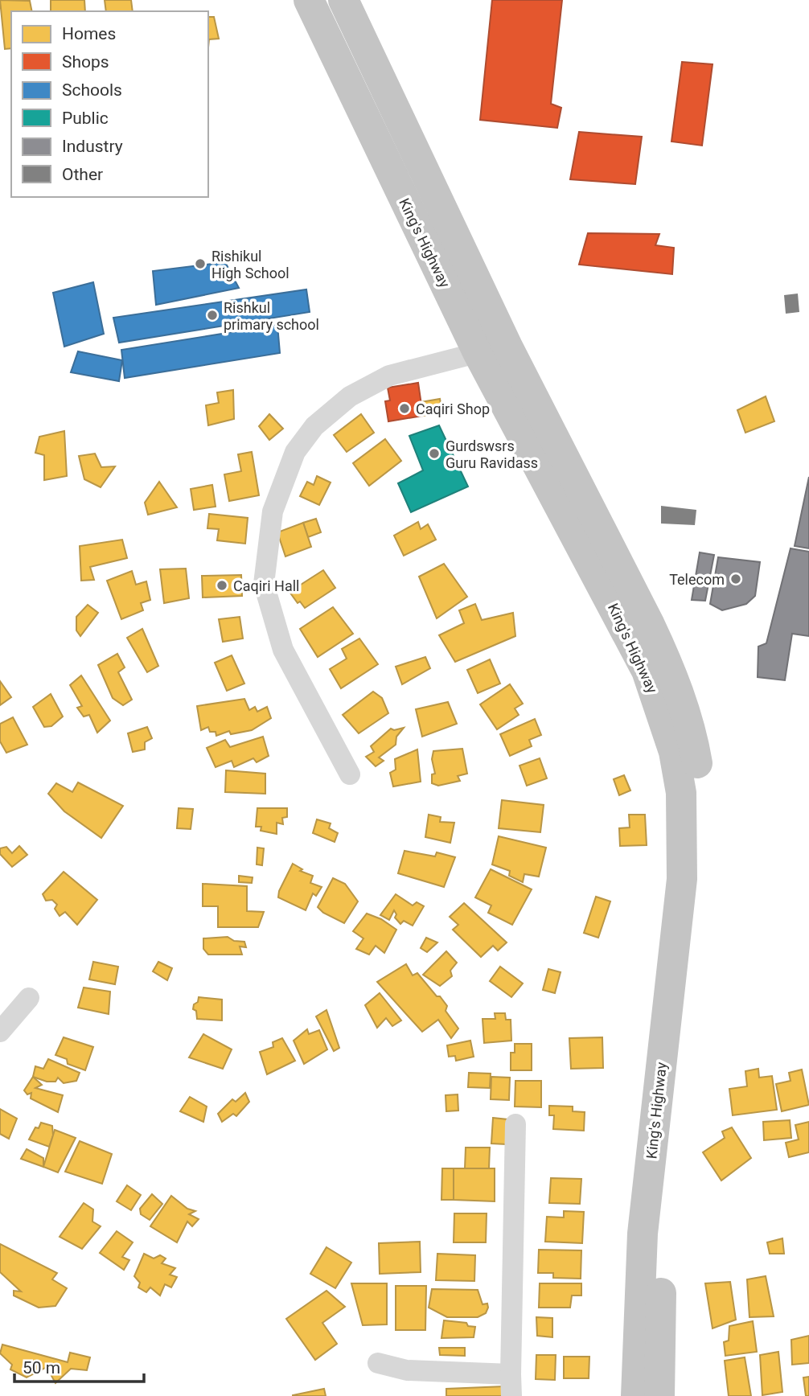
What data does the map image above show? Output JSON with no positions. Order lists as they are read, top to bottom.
{
  "streets": {
    "highway": ["King's Highway"]
  },
  "places": [
    "Rishikul High School",
    "Rishkul primary school",
    "Caqiri Shop",
    "Gurdswsrs Guru Ravidass",
    "Telecom",
    "Caqiri Hall"
  ],
  "legend": [
    "Homes",
    "Shops",
    "Schools",
    "Public",
    "Industry",
    "Other"
  ],
  "scale_bar": "50 m"
}
